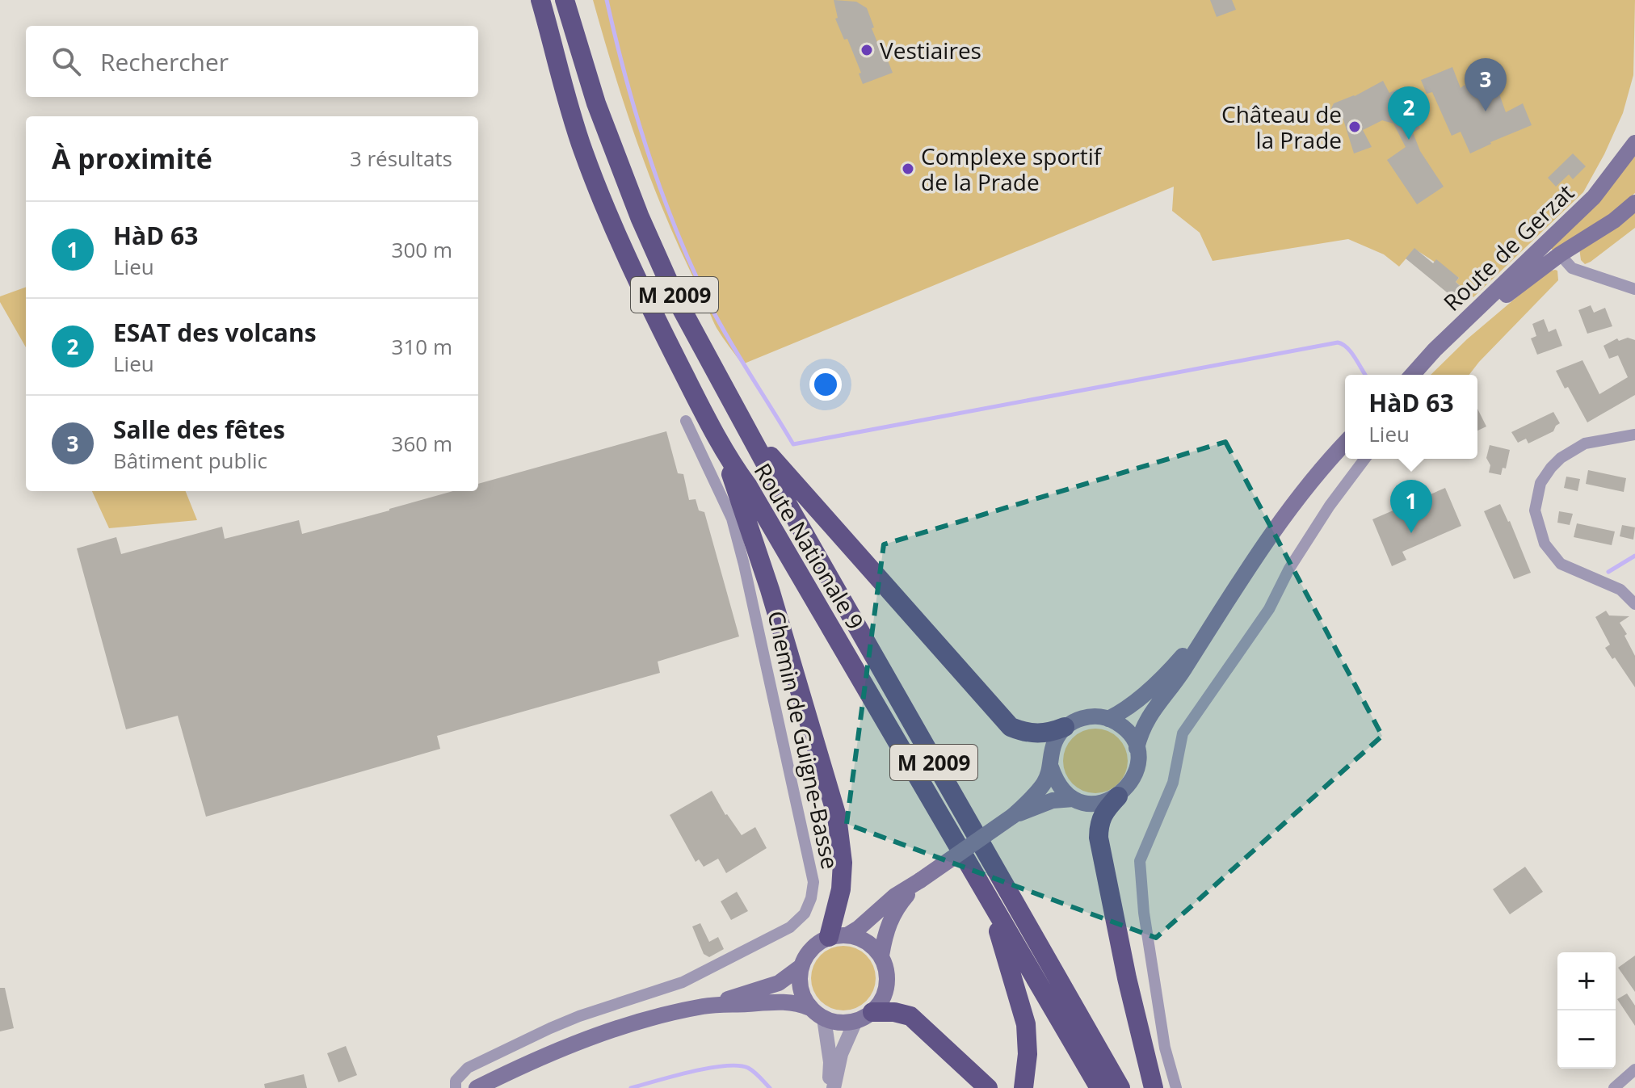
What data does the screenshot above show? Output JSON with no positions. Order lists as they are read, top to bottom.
{
  "streets": {
    "highway": ["M 2009", "Route Nationale 9"],
    "main road": ["Route de Gerzat"],
    "street": ["Chemin de Guigne-Basse"]
  },
  "places": ["Vestiaires", "Château de la Prade", "Complexe sportif de la Prade"],
  "page": {
    "search": "Rechercher",
    "pins": ["3", "2", "1"],
    "heading": ["À proximité", "3 résultats"],
    "list": [
      {
        "mark": "1",
        "name": "HàD 63",
        "note": "Lieu",
        "value": "300 m"
      },
      {
        "mark": "2",
        "name": "ESAT des volcans",
        "note": "Lieu",
        "value": "310 m"
      },
      {
        "mark": "3",
        "name": "Salle des fêtes",
        "note": "Bâtiment public",
        "value": "360 m"
      }
    ],
    "popup": ["HàD 63", "Lieu"],
    "map_buttons": ["+", "−"]
  }
}
